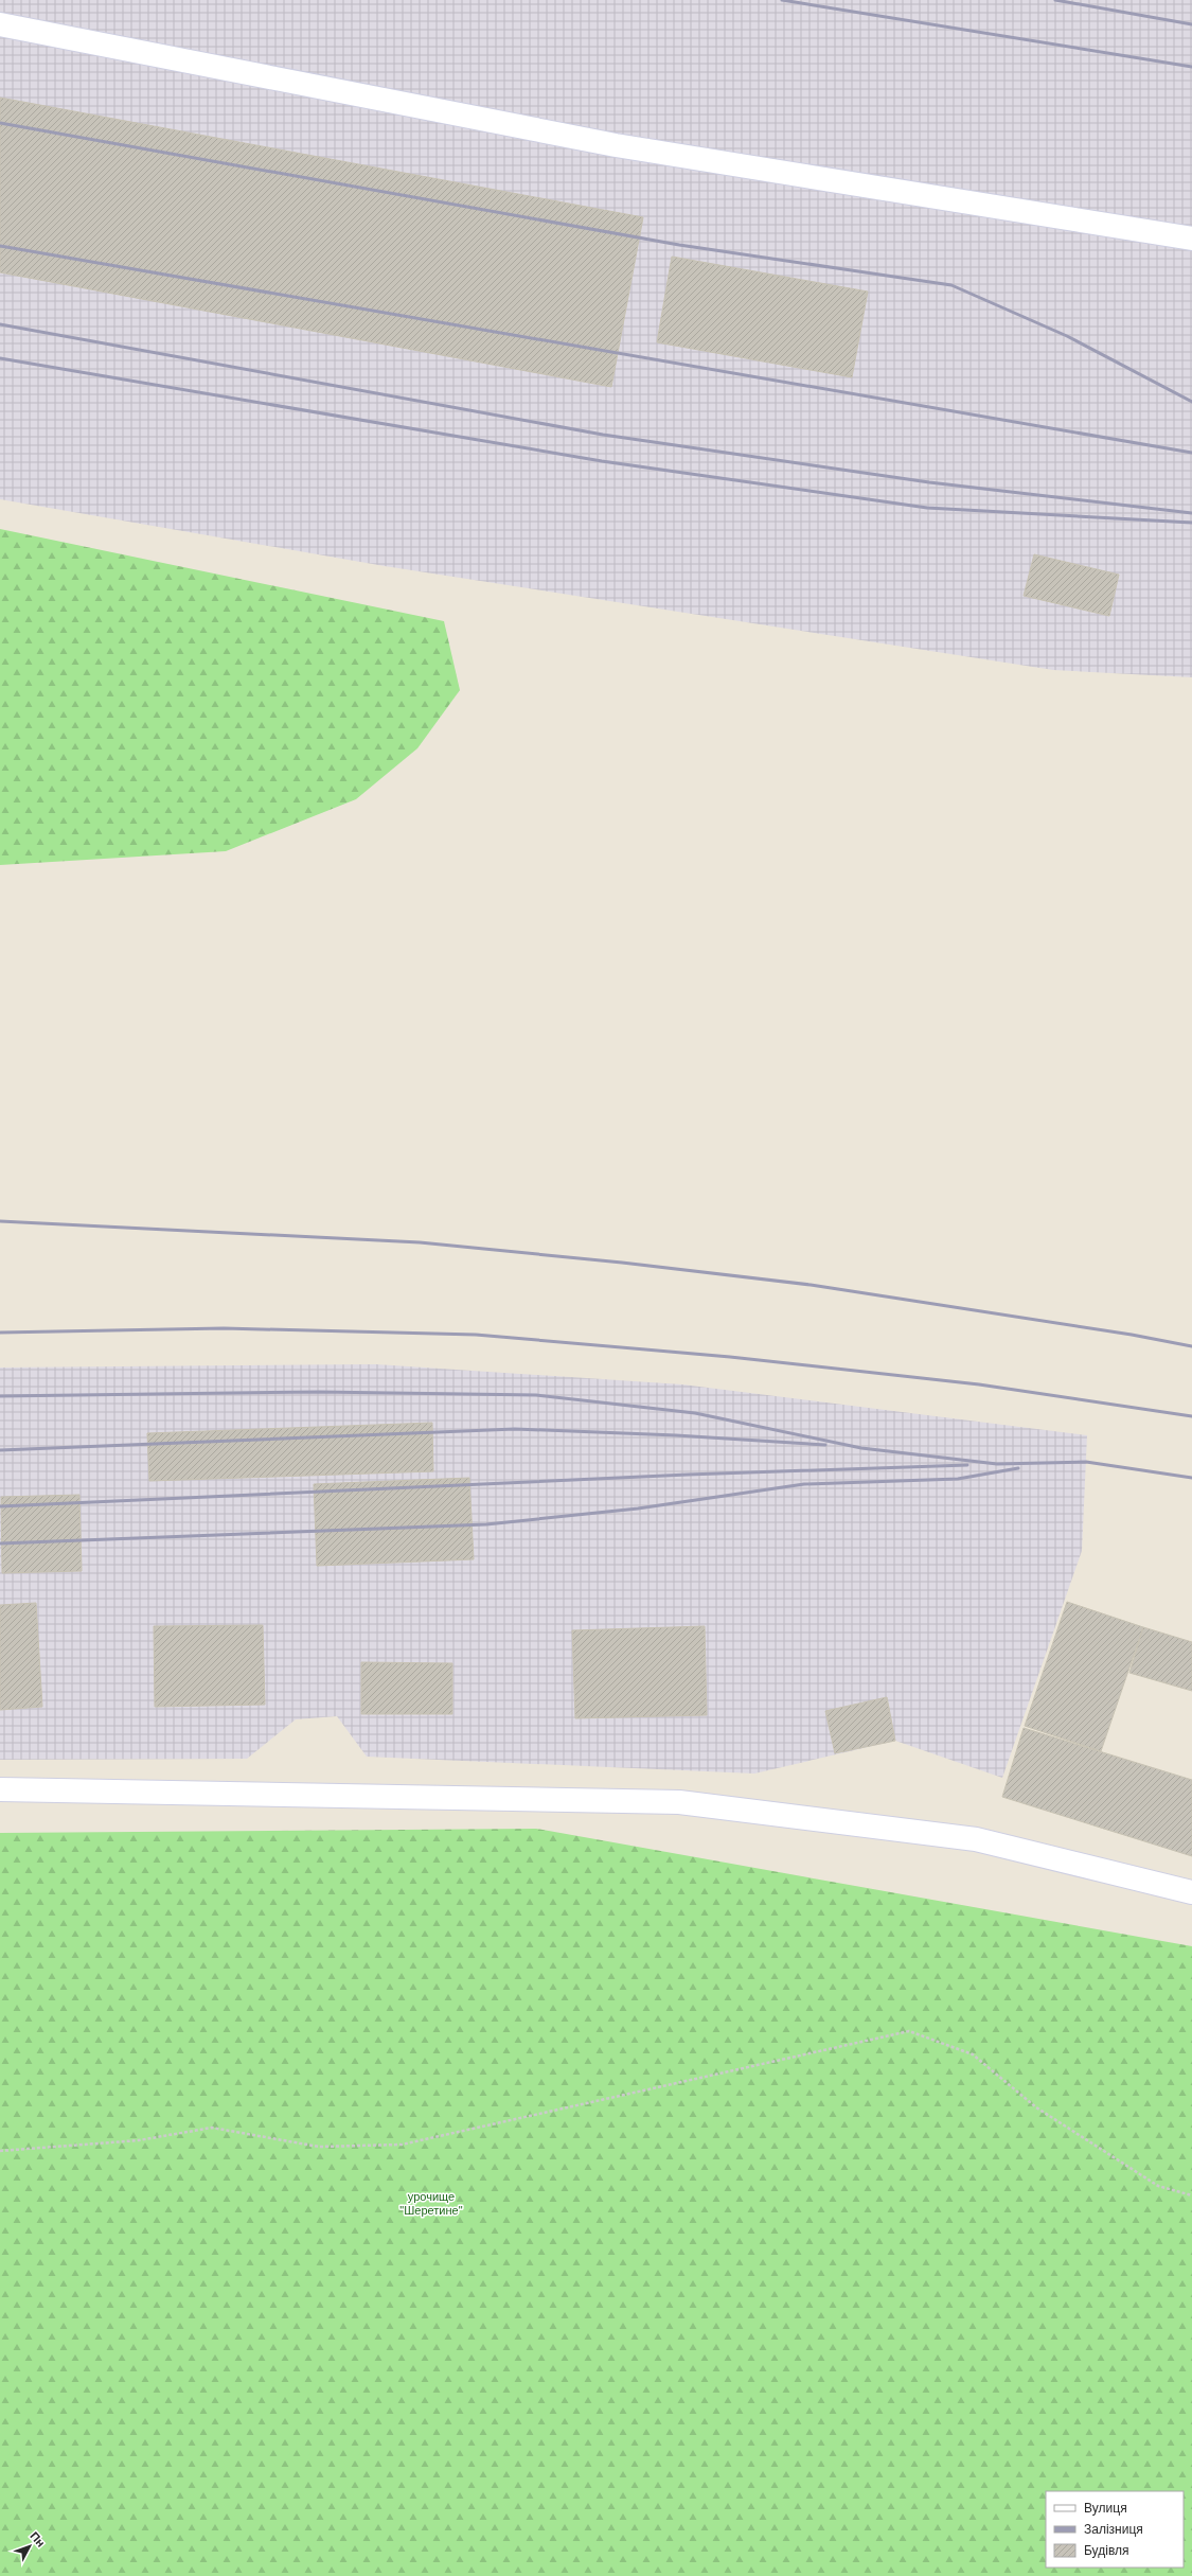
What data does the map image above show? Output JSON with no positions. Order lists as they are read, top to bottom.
{
  "parks": ["урочище \"Шеретине\""],
  "legend": ["Вулиця", "Залізниця", "Будівля"],
  "north": "top right"
}
